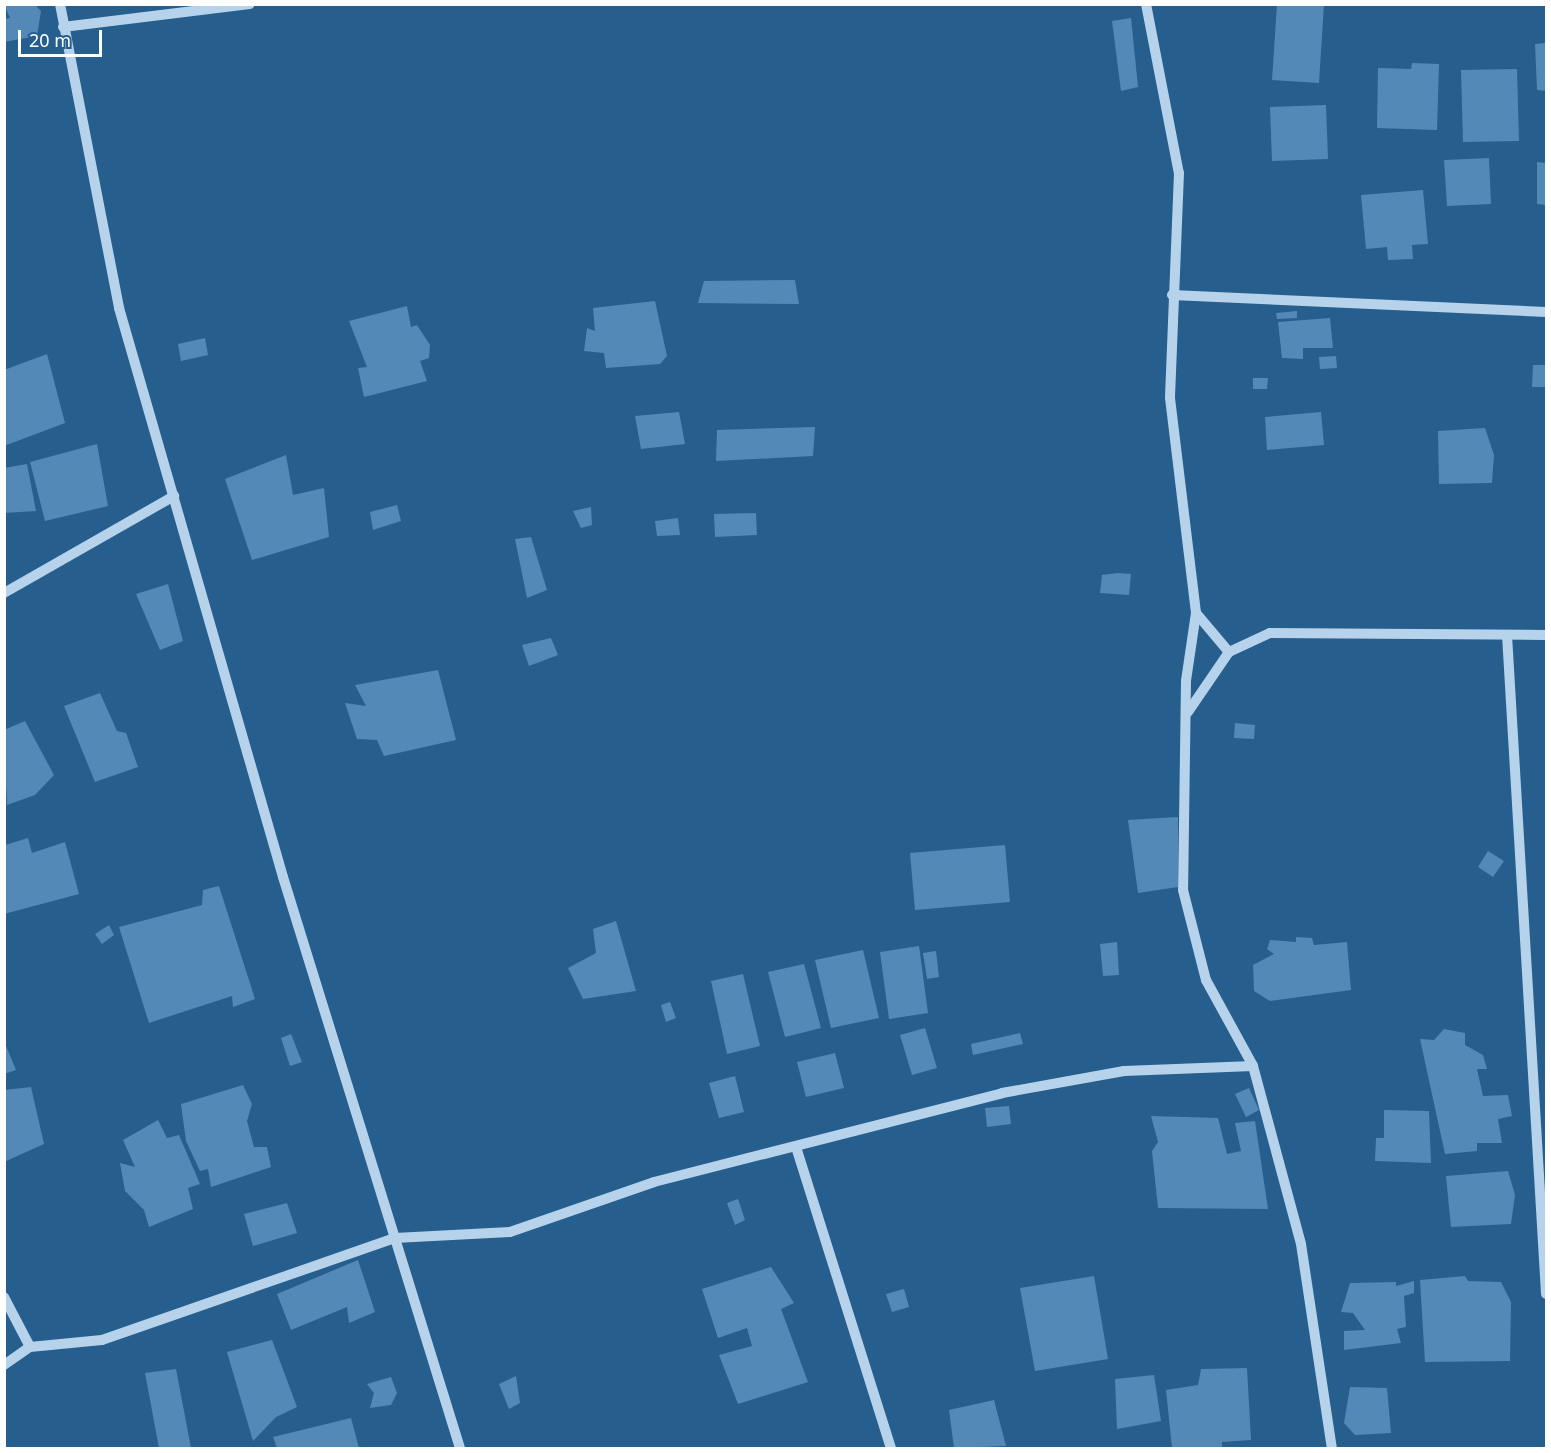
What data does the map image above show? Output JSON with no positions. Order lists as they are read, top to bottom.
{
  "scale_bar": "20 m"
}
